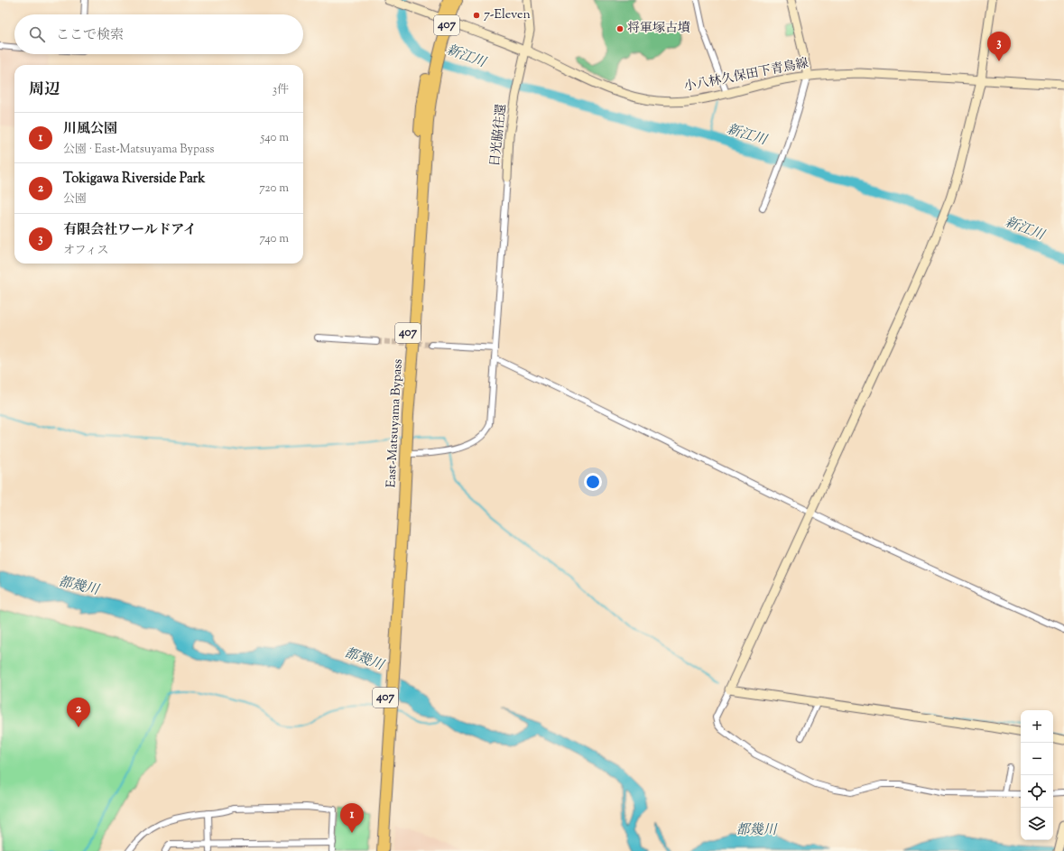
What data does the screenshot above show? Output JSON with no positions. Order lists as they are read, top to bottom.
{
  "streets": {
    "highway": ["407", "East-Matsuyama Bypass"],
    "street": ["小八林久保田下青鳥線", "日光脇往還"]
  },
  "crossings": [
    ["小八林久保田下青鳥線", "日光脇往還"],
    ["小八林久保田下青鳥線", "East-Matsuyama Bypass"]
  ],
  "water": ["新江川", "都幾川"],
  "places": ["7-Eleven", "将軍塚古墳"],
  "page": {
    "search": "ここで検索",
    "pins": ["3", "2", "1"],
    "heading": ["周辺", "3件"],
    "list": [
      {
        "mark": "1",
        "name": "川風公園",
        "note": "公園 · East-Matsuyama Bypass",
        "value": "540 m"
      },
      {
        "mark": "2",
        "name": "Tokigawa Riverside Park",
        "note": "公園",
        "value": "720 m"
      },
      {
        "mark": "3",
        "name": "有限会社ワールドアイ",
        "note": "オフィス",
        "value": "740 m"
      }
    ],
    "map_buttons": ["+", "−"]
  }
}
